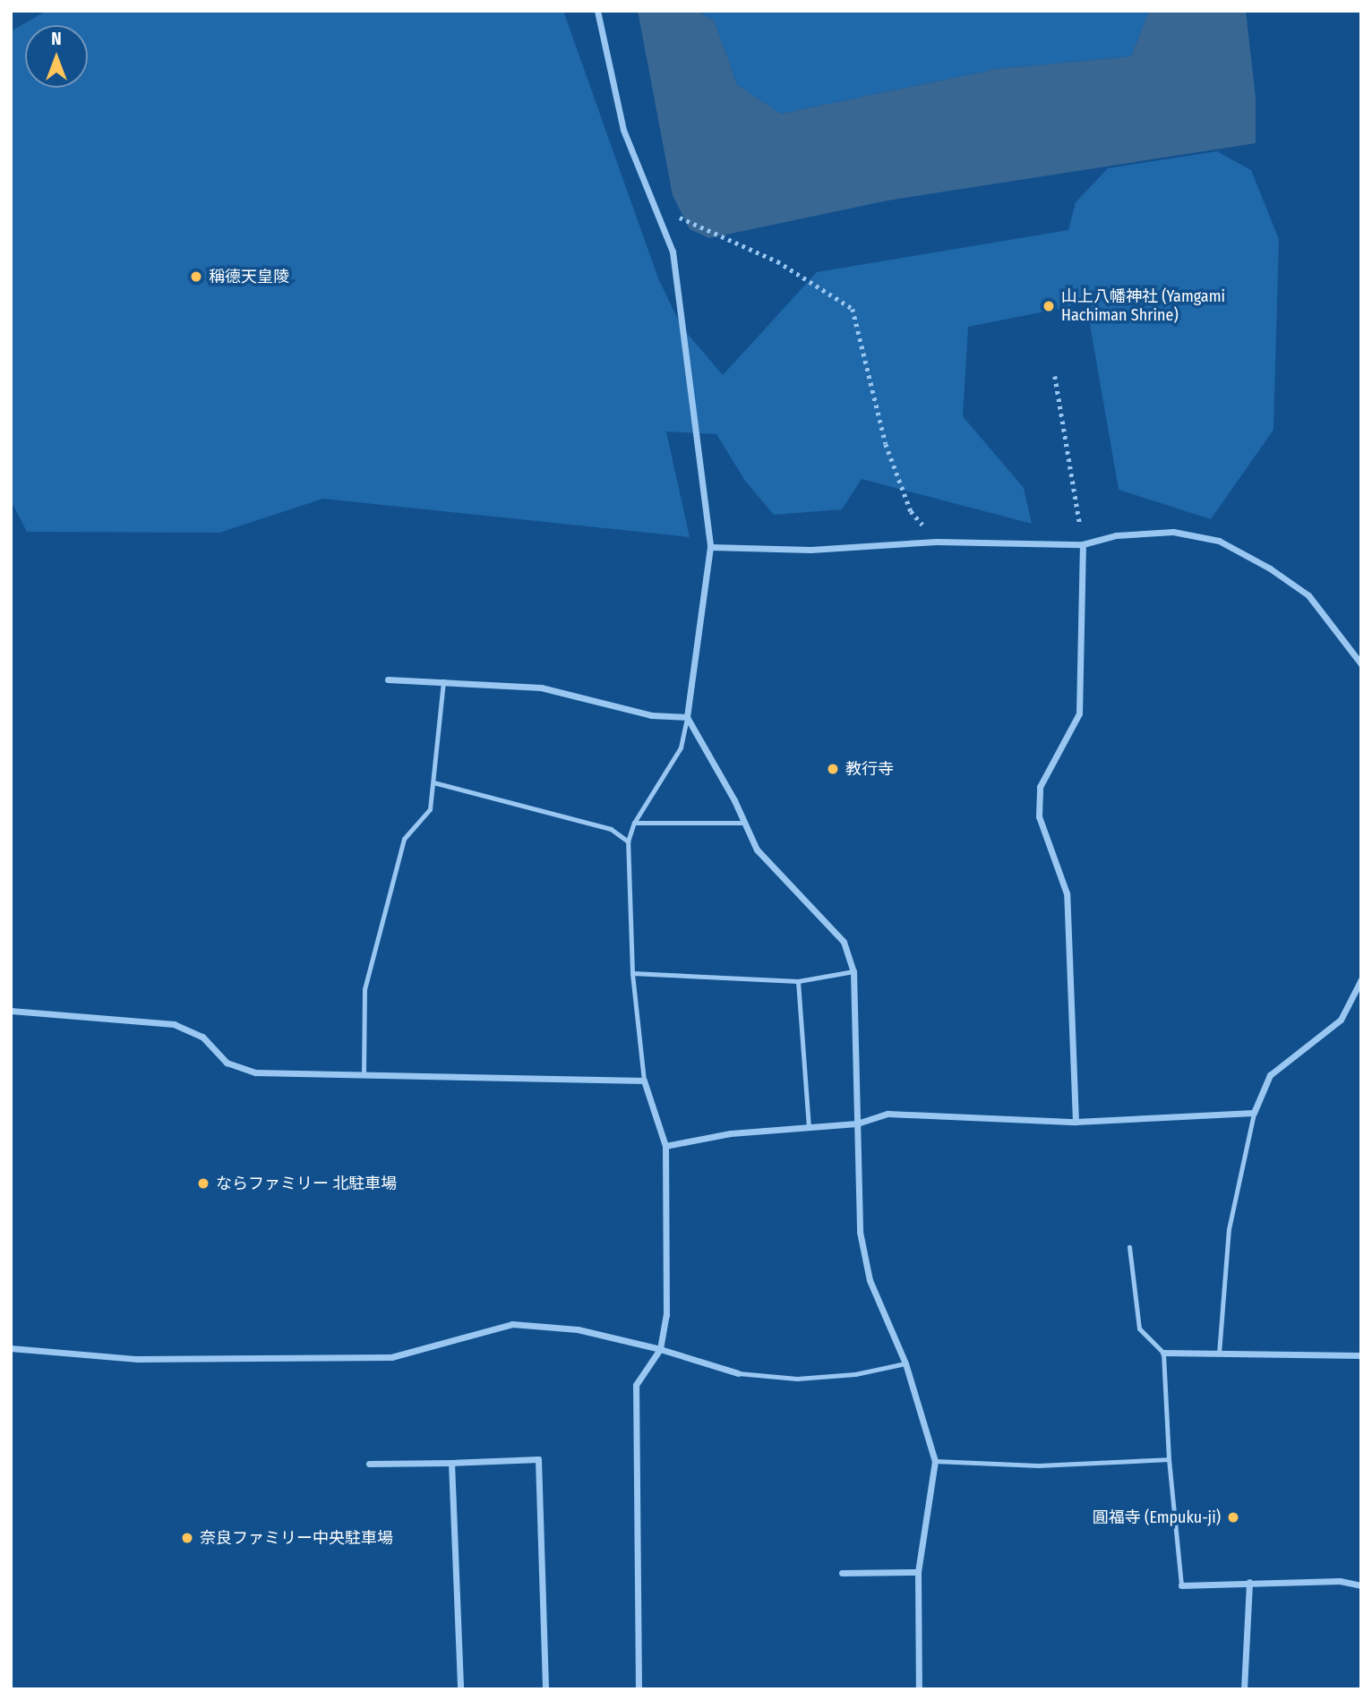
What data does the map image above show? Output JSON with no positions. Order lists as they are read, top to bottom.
{
  "places": [
    "稱德天皇陵",
    "山上八幡神社 (Yamgami Hachiman Shrine)",
    "教行寺",
    "ならファミリー 北駐車場",
    "圓福寺 (Empuku-ji)",
    "奈良ファミリー中央駐車場"
  ],
  "north": "top"
}
